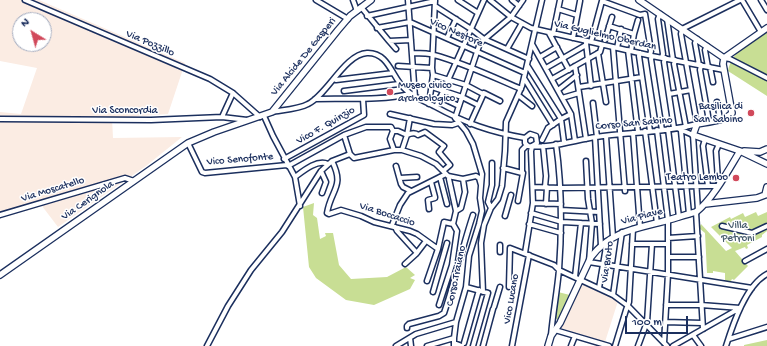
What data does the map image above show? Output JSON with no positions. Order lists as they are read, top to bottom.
{
  "streets": {
    "street": [
      "Vico Nestore",
      "Via Guglielmo Oberdan",
      "Via Pozzillo",
      "Via Alcide De Gasperi",
      "Via Sconcordia",
      "Corso San Sabino",
      "Vico F. Quinzio",
      "Vico Senofonte",
      "Via Moscatello",
      "Via Cerignola",
      "Via Boccaccio",
      "Via Piave",
      "Via Bruto",
      "Corso Traiano",
      "Vico Lucano"
    ]
  },
  "crossings": [
    ["Via Pozzillo", "Via Cerignola"],
    ["Via Alcide De Gasperi", "Via Cerignola"],
    ["Via Sconcordia", "Via Cerignola"],
    ["Corso San Sabino", "Via Piave"],
    ["Corso San Sabino", "Vico Lucano"],
    ["Vico Senofonte", "Via Cerignola"],
    ["Via Moscatello", "Via Cerignola"],
    ["Via Piave", "Via Bruto"]
  ],
  "parks": ["Villa Petroni"],
  "places": ["Museo civico archeologico", "Basilica di San Sabino", "Teatro Lembo"],
  "scale_bar": "100 m",
  "north": "top left"
}
